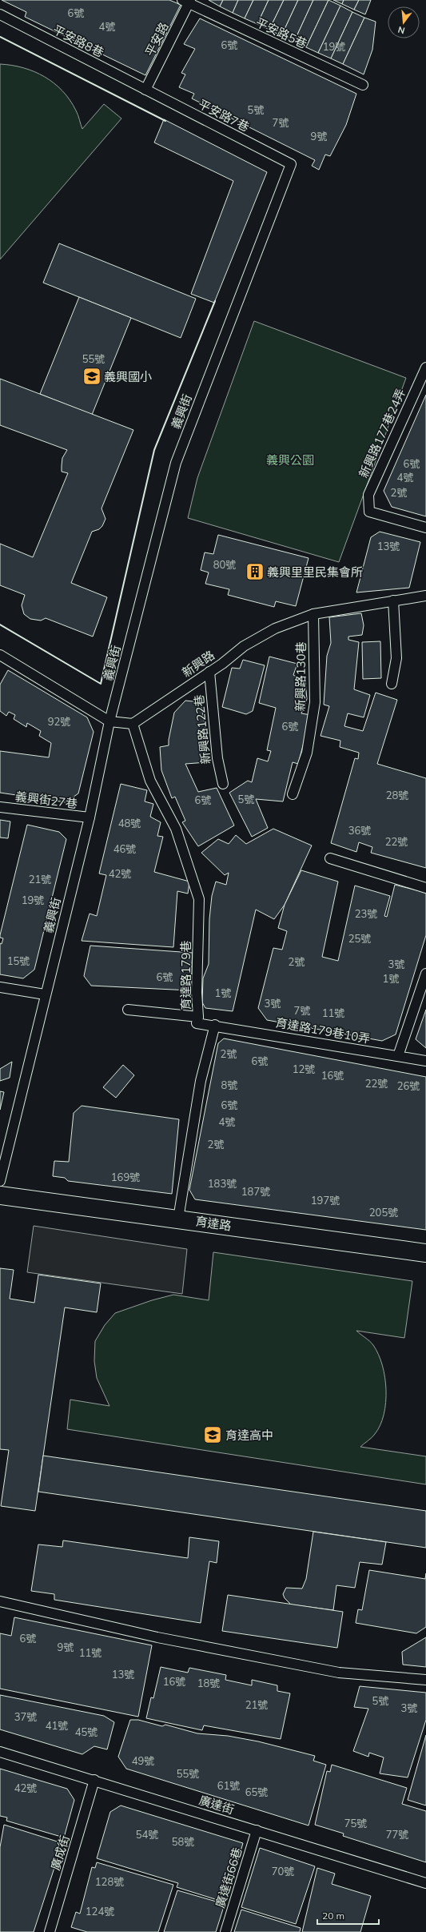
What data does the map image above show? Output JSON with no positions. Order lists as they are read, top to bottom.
{
  "streets": {
    "street": ["育達路"],
    "lane": [
      "平安路5巷",
      "平安路",
      "平安路8巷",
      "平安路7巷",
      "義興街",
      "新興路177巷24弄",
      "新興路",
      "新興路130巷",
      "新興路122巷",
      "義興街27巷",
      "育達路179巷",
      "育達路179巷10弄",
      "廣達街",
      "廣成街",
      "廣達街66巷"
    ]
  },
  "crossings": [
    ["平安路5巷", "平安路"],
    ["平安路", "平安路8巷"],
    ["平安路", "平安路7巷"],
    ["平安路8巷", "平安路7巷"],
    ["平安路7巷", "義興街"],
    ["義興街", "義興街27巷"],
    ["新興路", "新興路130巷"],
    ["新興路", "新興路122巷"],
    ["新興路", "育達路179巷"],
    ["育達路179巷", "育達路179巷10弄"],
    ["廣達街", "廣成街"],
    ["廣達街", "廣達街66巷"]
  ],
  "parks": ["義興公園"],
  "places": {
    "school or university": ["義興國小", "育達高中"],
    "building": ["義興里里民集會所"]
  },
  "house_numbers": [
    "6號",
    "4號",
    "6號",
    "19號",
    "5號",
    "7號",
    "9號",
    "55號",
    "6號",
    "4號",
    "2號",
    "13號",
    "80號",
    "92號",
    "6號",
    "28號",
    "5號",
    "6號",
    "48號",
    "36號",
    "22號",
    "46號",
    "42號",
    "21號",
    "19號",
    "23號",
    "25號",
    "15號",
    "2號",
    "3號",
    "6號",
    "1號",
    "1號",
    "3號",
    "7號",
    "11號",
    "2號",
    "6號",
    "12號",
    "16號",
    "22號",
    "8號",
    "26號",
    "6號",
    "4號",
    "2號",
    "169號",
    "183號",
    "187號",
    "197號",
    "205號",
    "6號",
    "9號",
    "11號",
    "13號",
    "16號",
    "18號",
    "5號",
    "21號",
    "3號",
    "37號",
    "41號",
    "45號",
    "49號",
    "55號",
    "61號",
    "42號",
    "65號",
    "75號",
    "54號",
    "77號",
    "58號",
    "70號",
    "128號",
    "124號"
  ],
  "scale_bar": "20 m",
  "north": "bottom"
}
